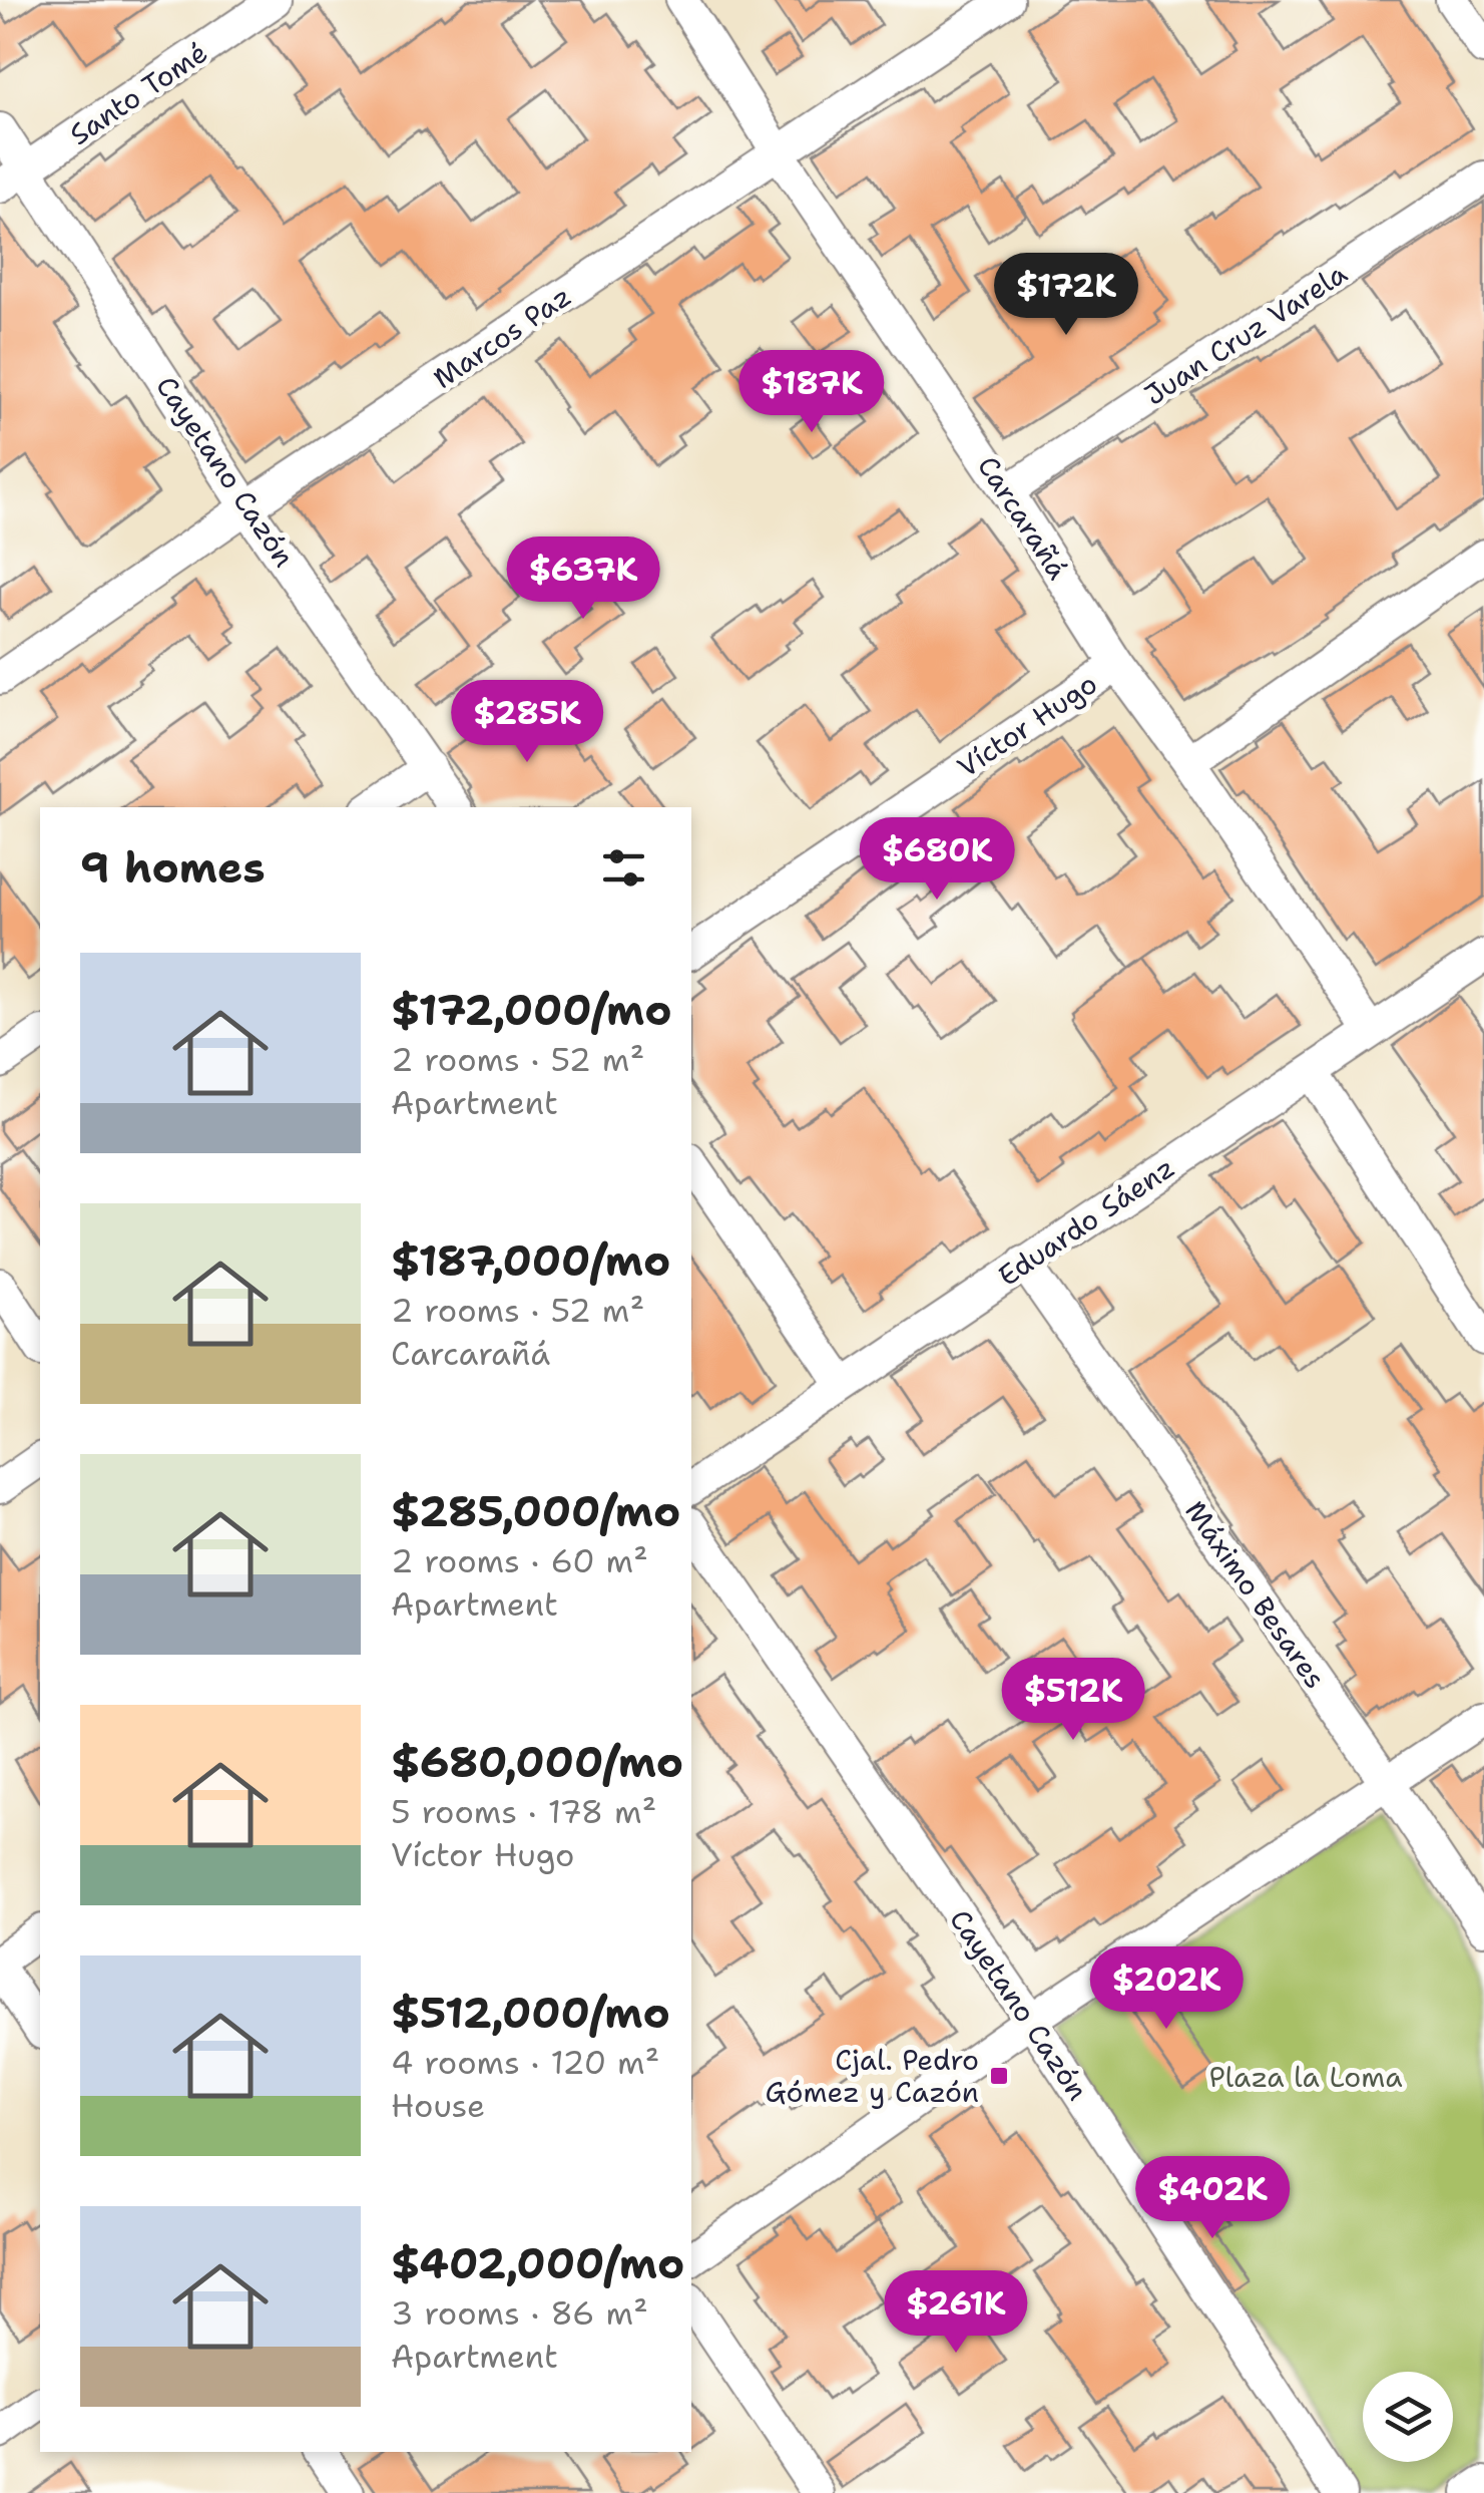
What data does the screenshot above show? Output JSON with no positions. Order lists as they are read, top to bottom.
{
  "streets": {
    "street": [
      "Santo Tomé",
      "Juan Cruz Varela",
      "Marcos Paz",
      "Cayetano Cazón",
      "Carcarañá",
      "Víctor Hugo",
      "Eduardo Sáenz",
      "Máximo Besares"
    ]
  },
  "crossings": [
    ["Santo Tomé", "Cayetano Cazón"],
    ["Juan Cruz Varela", "Carcarañá"],
    ["Marcos Paz", "Cayetano Cazón"],
    ["Marcos Paz", "Carcarañá"],
    ["Carcarañá", "Víctor Hugo"],
    ["Carcarañá", "Eduardo Sáenz"],
    ["Eduardo Sáenz", "Máximo Besares"]
  ],
  "parks": ["Plaza la Loma"],
  "places": {
    "transit": ["Cjal. Pedro Gómez y Cazón"]
  },
  "page": {
    "price": [
      "$172K",
      "$187K",
      "$637K",
      "$285K",
      "$680K",
      "$512K",
      "$202K",
      "$402K",
      "$261K"
    ],
    "heading": "9 homes",
    "list": [
      {
        "name": "$172,000/mo",
        "note": "2 rooms · 52 m² · Apartment"
      },
      {
        "name": "$187,000/mo",
        "note": "2 rooms · 52 m² · Carcarañá"
      },
      {
        "name": "$285,000/mo",
        "note": "2 rooms · 60 m² · Apartment"
      },
      {
        "name": "$680,000/mo",
        "note": "5 rooms · 178 m² · Víctor Hugo"
      },
      {
        "name": "$512,000/mo",
        "note": "4 rooms · 120 m² · House"
      },
      {
        "name": "$402,000/mo",
        "note": "3 rooms · 86 m² · Apartment"
      }
    ]
  }
}
